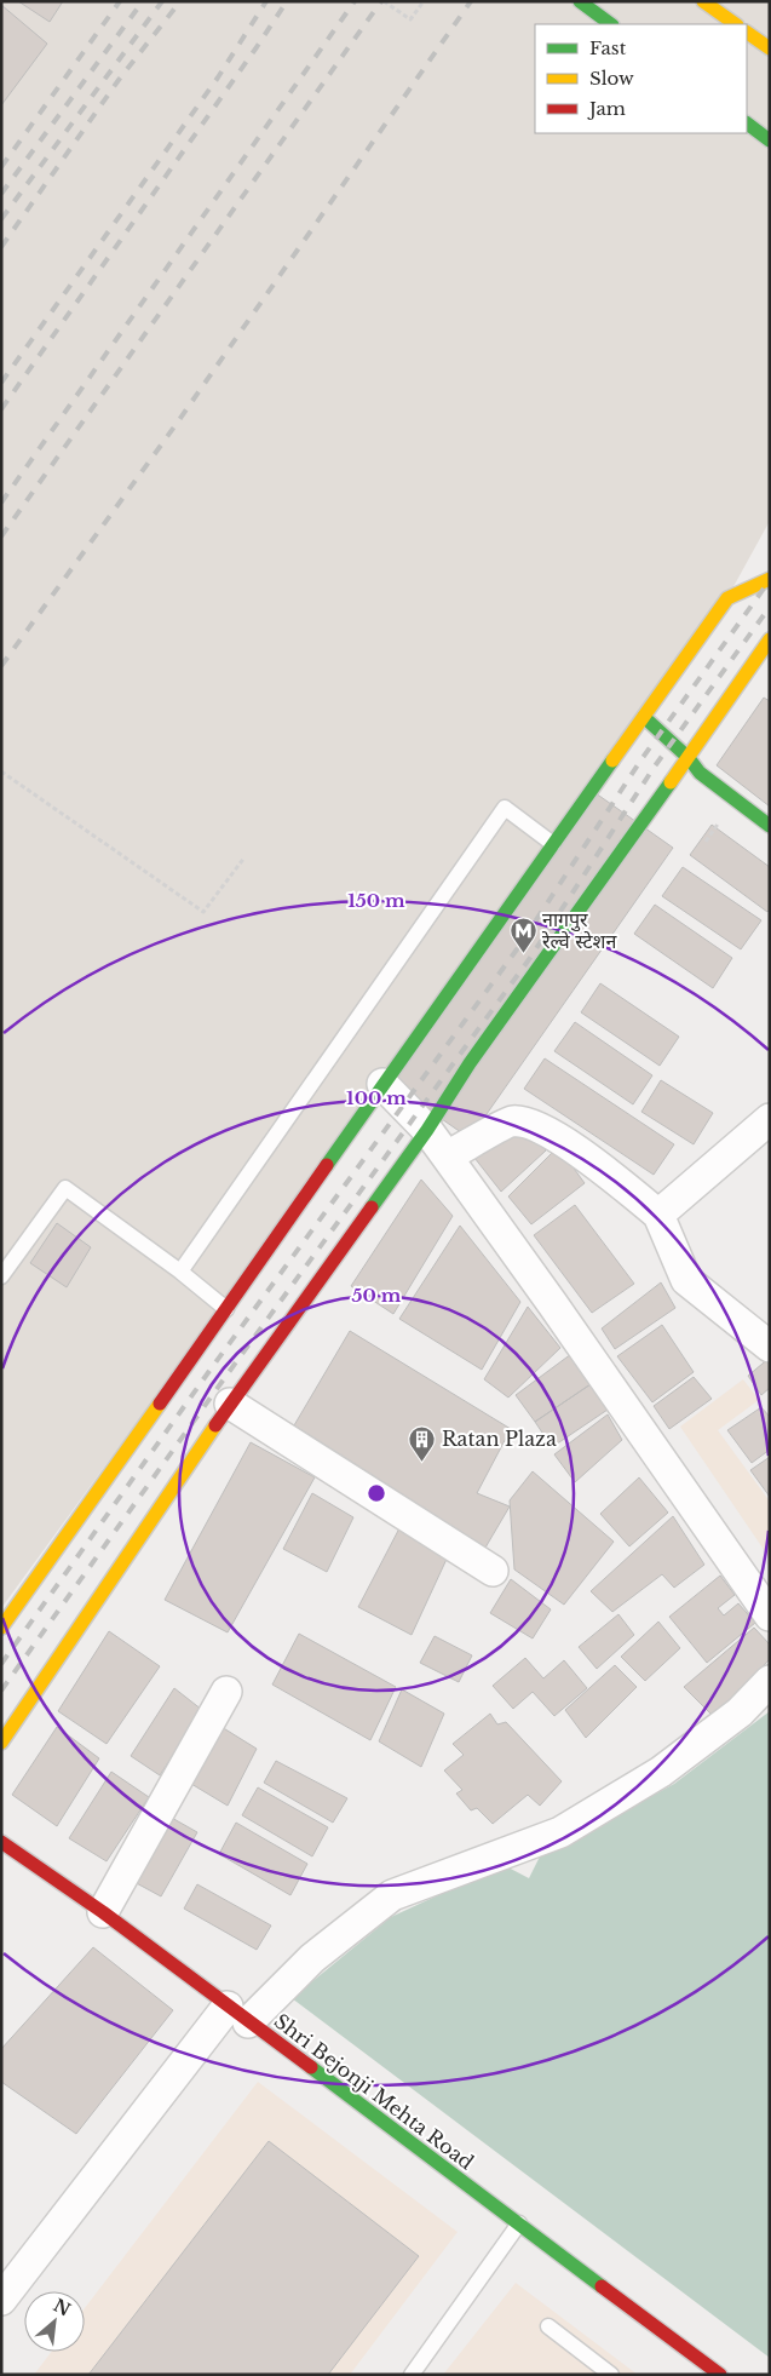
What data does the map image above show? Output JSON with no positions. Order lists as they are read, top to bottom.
{
  "streets": {
    "main road": ["Shri Bejonji Mehta Road"]
  },
  "places": {
    "metro station": ["नागपुर रेल्वे स्टेशन"],
    "building": ["Ratan Plaza"]
  },
  "legend": ["Fast", "Slow", "Jam"],
  "north": "top right",
  "rings": ["150 m", "100 m", "50 m"]
}
